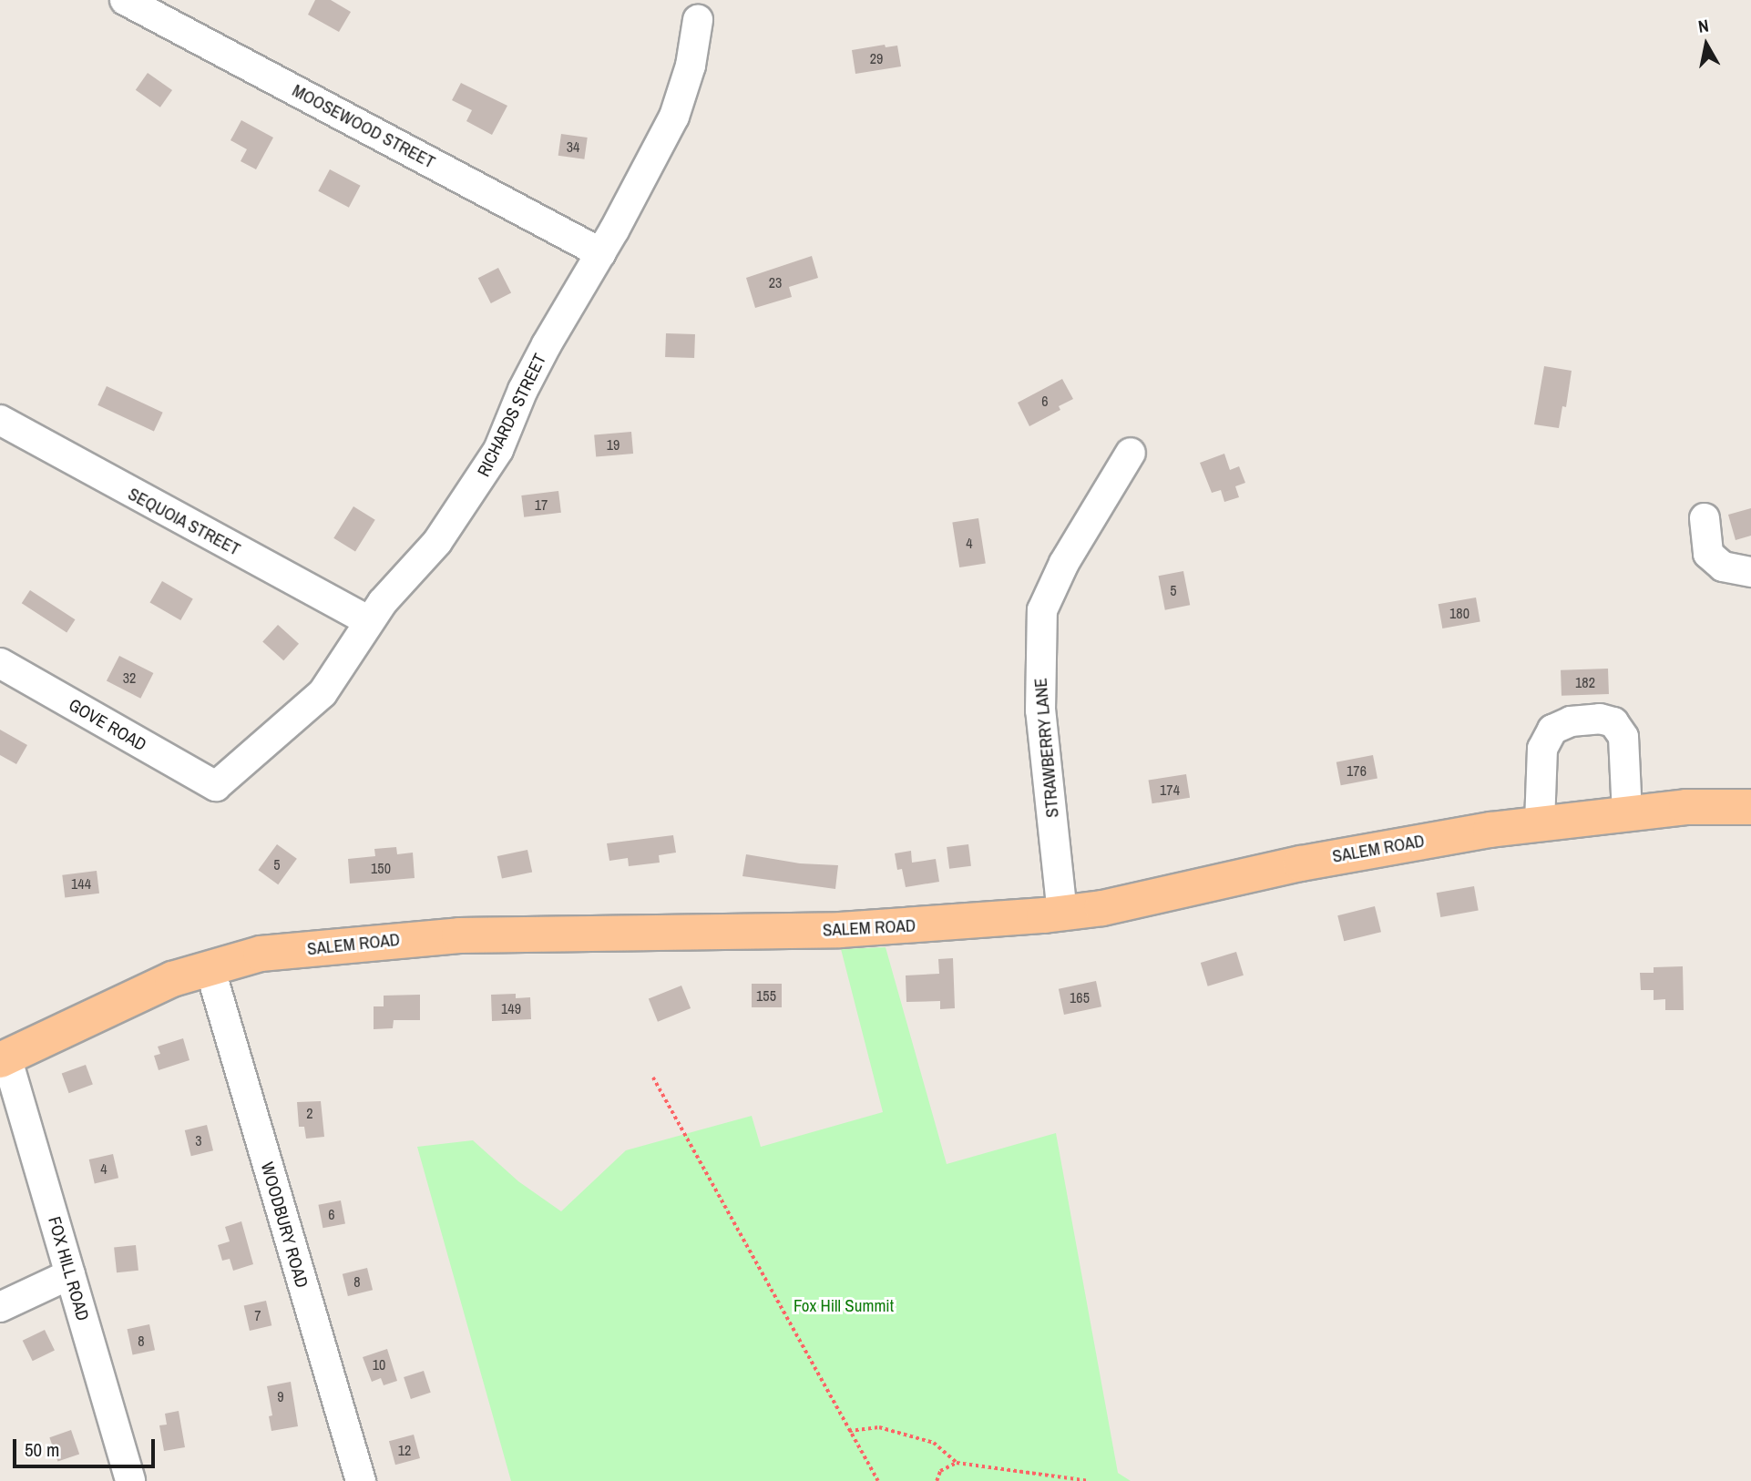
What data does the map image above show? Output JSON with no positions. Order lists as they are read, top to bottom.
{
  "streets": {
    "main road": ["SALEM ROAD"],
    "street": [
      "MOOSEWOOD STREET",
      "RICHARDS STREET",
      "SEQUOIA STREET",
      "GOVE ROAD",
      "STRAWBERRY LANE",
      "WOODBURY ROAD",
      "FOX HILL ROAD"
    ]
  },
  "crossings": [
    ["MOOSEWOOD STREET", "RICHARDS STREET"],
    ["RICHARDS STREET", "SEQUOIA STREET"],
    ["RICHARDS STREET", "GOVE ROAD"],
    ["STRAWBERRY LANE", "SALEM ROAD"],
    ["SALEM ROAD", "WOODBURY ROAD"],
    ["SALEM ROAD", "FOX HILL ROAD"]
  ],
  "parks": ["Fox Hill Summit"],
  "house_numbers": [
    "29",
    "34",
    "23",
    "6",
    "19",
    "17",
    "4",
    "5",
    "180",
    "32",
    "182",
    "176",
    "174",
    "5",
    "150",
    "144",
    "155",
    "165",
    "149",
    "2",
    "3",
    "4",
    "6",
    "8",
    "7",
    "8",
    "10",
    "9",
    "12"
  ],
  "scale_bar": "50 m",
  "north": "top"
}
